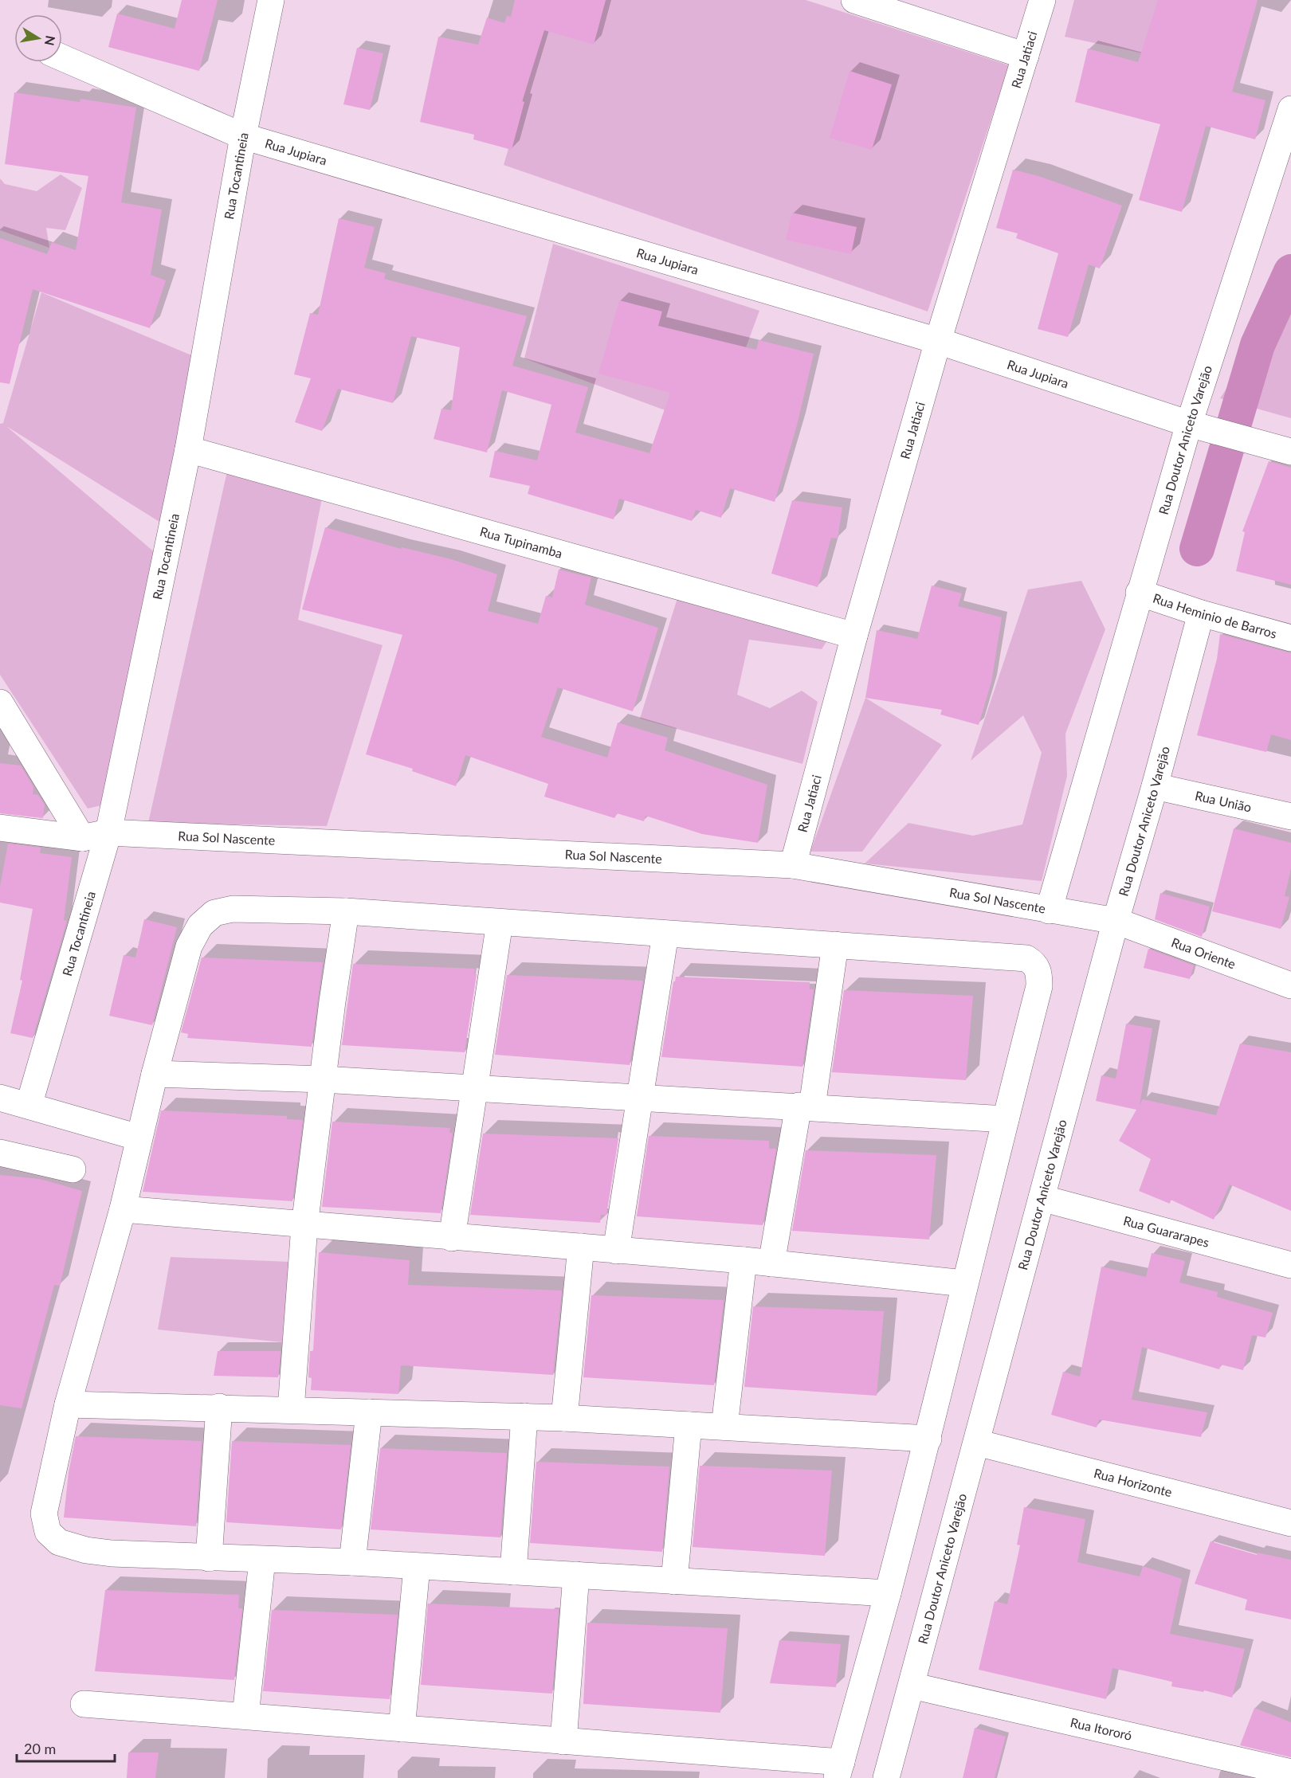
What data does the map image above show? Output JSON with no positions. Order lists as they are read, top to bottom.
{
  "streets": {
    "street": [
      "Rua Jatiaci",
      "Rua Jupiara",
      "Rua Tocantineia",
      "Rua Doutor Aniceto Varejão",
      "Rua Tupinamba",
      "Rua Heminio de Barros",
      "Rua União",
      "Rua Sol Nascente",
      "Rua Oriente",
      "Rua Guararapes",
      "Rua Horizonte",
      "Rua Itororó"
    ]
  },
  "crossings": [
    ["Rua Jatiaci", "Rua Jupiara"],
    ["Rua Jatiaci", "Rua Tupinamba"],
    ["Rua Jatiaci", "Rua Sol Nascente"],
    ["Rua Jupiara", "Rua Tocantineia"],
    ["Rua Jupiara", "Rua Doutor Aniceto Varejão"],
    ["Rua Tocantineia", "Rua Tupinamba"],
    ["Rua Tocantineia", "Rua Sol Nascente"],
    ["Rua Doutor Aniceto Varejão", "Rua Heminio de Barros"],
    ["Rua Doutor Aniceto Varejão", "Rua União"],
    ["Rua Doutor Aniceto Varejão", "Rua Sol Nascente"],
    ["Rua Doutor Aniceto Varejão", "Rua Oriente"],
    ["Rua Doutor Aniceto Varejão", "Rua Guararapes"],
    ["Rua Doutor Aniceto Varejão", "Rua Horizonte"],
    ["Rua Doutor Aniceto Varejão", "Rua Itororó"],
    ["Rua Sol Nascente", "Rua Oriente"]
  ],
  "scale_bar": "20 m",
  "north": "right"
}
